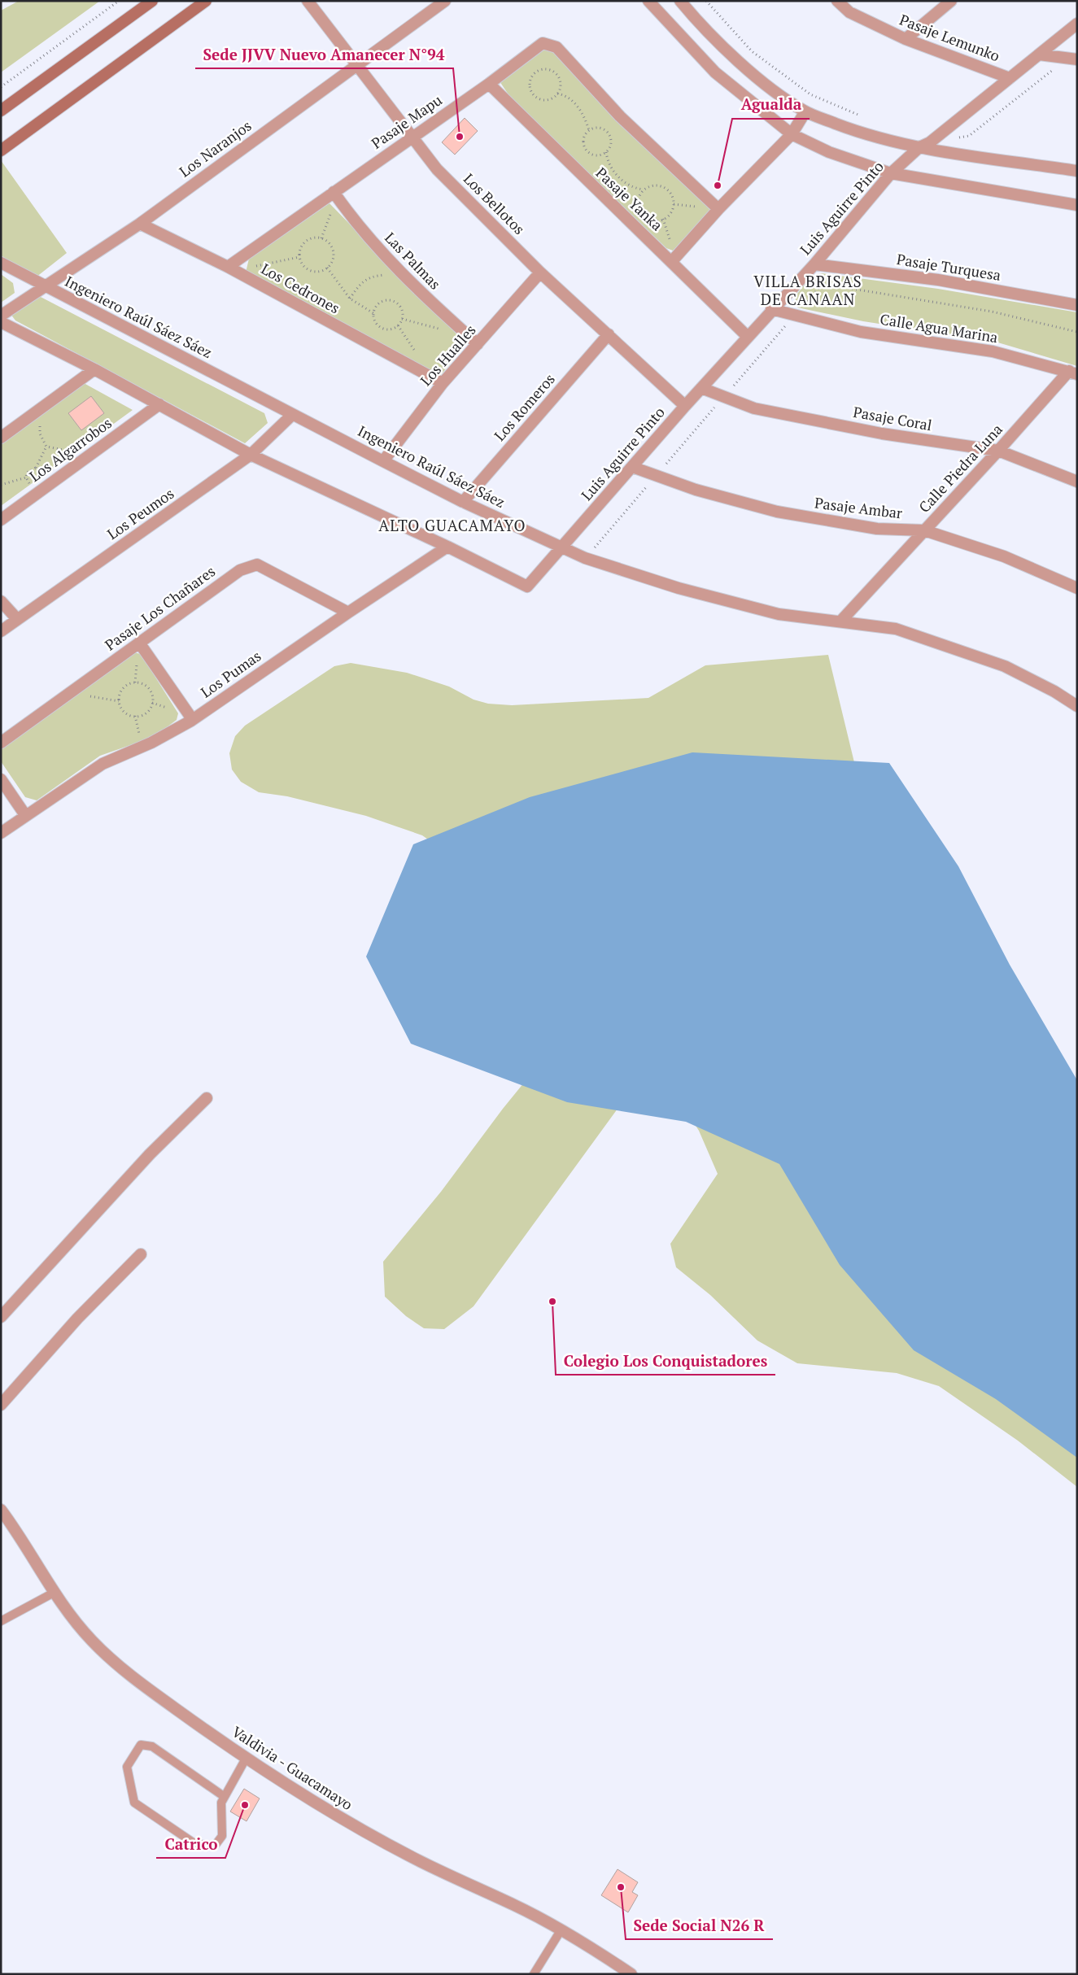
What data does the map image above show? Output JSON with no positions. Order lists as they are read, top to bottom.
{
  "streets": {
    "street": [
      "Pasaje Lemunko",
      "Pasaje Mapu",
      "Los Naranjos",
      "Pasaje Yanka",
      "Los Bellotos",
      "Luis Aguirre Pinto",
      "Las Palmas",
      "Pasaje Turquesa",
      "Los Cedrones",
      "Ingeniero Raúl Sáez Sáez",
      "Calle Agua Marina",
      "Los Hualles",
      "Los Romeros",
      "Pasaje Coral",
      "Los Algarrobos",
      "Calle Piedra Luna",
      "Pasaje Ambar",
      "Los Peumos",
      "Pasaje Los Chañares",
      "Los Pumas",
      "Valdivia - Guacamayo"
    ]
  },
  "crossings": [
    ["Pasaje Lemunko", "Luis Aguirre Pinto"],
    ["Pasaje Mapu", "Pasaje Yanka"],
    ["Pasaje Mapu", "Los Bellotos"],
    ["Pasaje Mapu", "Las Palmas"],
    ["Pasaje Mapu", "Los Cedrones"],
    ["Los Naranjos", "Los Bellotos"],
    ["Los Naranjos", "Los Cedrones"],
    ["Los Naranjos", "Ingeniero Raúl Sáez Sáez"],
    ["Pasaje Yanka", "Luis Aguirre Pinto"],
    ["Los Bellotos", "Luis Aguirre Pinto"],
    ["Los Bellotos", "Los Hualles"],
    ["Los Bellotos", "Los Romeros"],
    ["Luis Aguirre Pinto", "Pasaje Turquesa"],
    ["Luis Aguirre Pinto", "Ingeniero Raúl Sáez Sáez"],
    ["Luis Aguirre Pinto", "Calle Agua Marina"],
    ["Luis Aguirre Pinto", "Pasaje Coral"],
    ["Luis Aguirre Pinto", "Pasaje Ambar"],
    ["Luis Aguirre Pinto", "Los Pumas"],
    ["Las Palmas", "Los Hualles"],
    ["Los Cedrones", "Los Hualles"],
    ["Ingeniero Raúl Sáez Sáez", "Los Hualles"],
    ["Ingeniero Raúl Sáez Sáez", "Los Romeros"],
    ["Ingeniero Raúl Sáez Sáez", "Calle Piedra Luna"],
    ["Ingeniero Raúl Sáez Sáez", "Los Peumos"],
    ["Calle Agua Marina", "Calle Piedra Luna"],
    ["Pasaje Coral", "Calle Piedra Luna"],
    ["Calle Piedra Luna", "Pasaje Ambar"],
    ["Pasaje Los Chañares", "Los Pumas"]
  ],
  "districts": ["VILLA BRISAS DE CANAAN", "ALTO GUACAMAYO"],
  "places": [
    "Sede JJVV Nuevo Amanecer N°94",
    "Agualda",
    "Colegio Los Conquistadores",
    "Catrico",
    "Sede Social N26 R"
  ]
}
